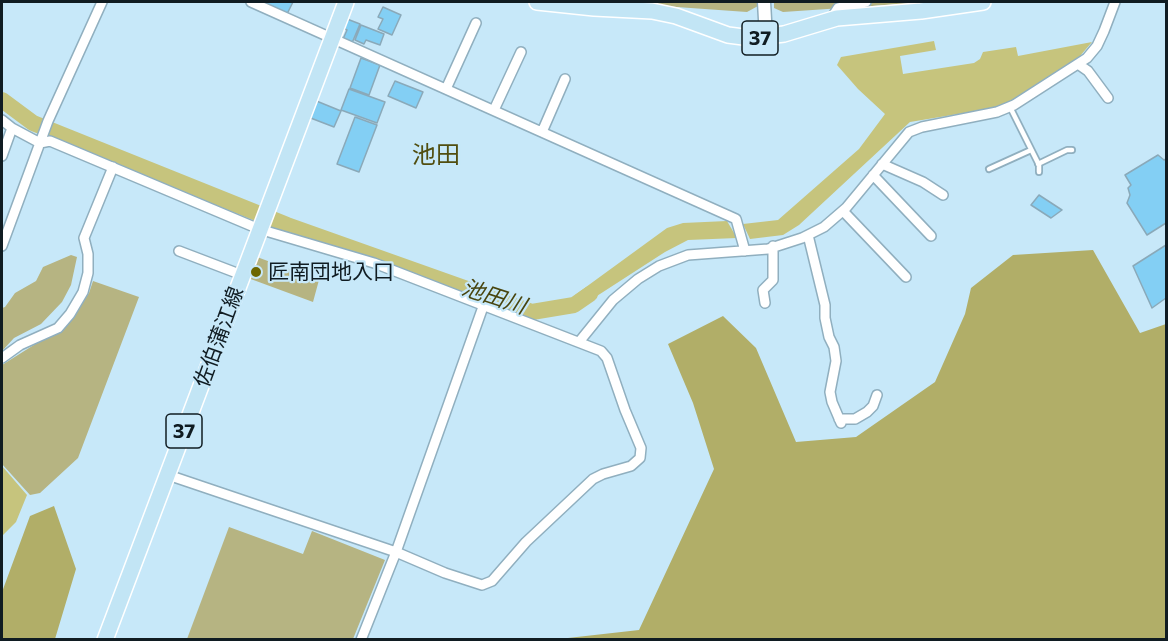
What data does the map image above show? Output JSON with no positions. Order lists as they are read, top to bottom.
{
  "streets": {
    "main road": ["37", "佐伯蒲江線"]
  },
  "districts": ["池田"],
  "water": ["池田川"],
  "places": ["匠南団地入口"]
}
